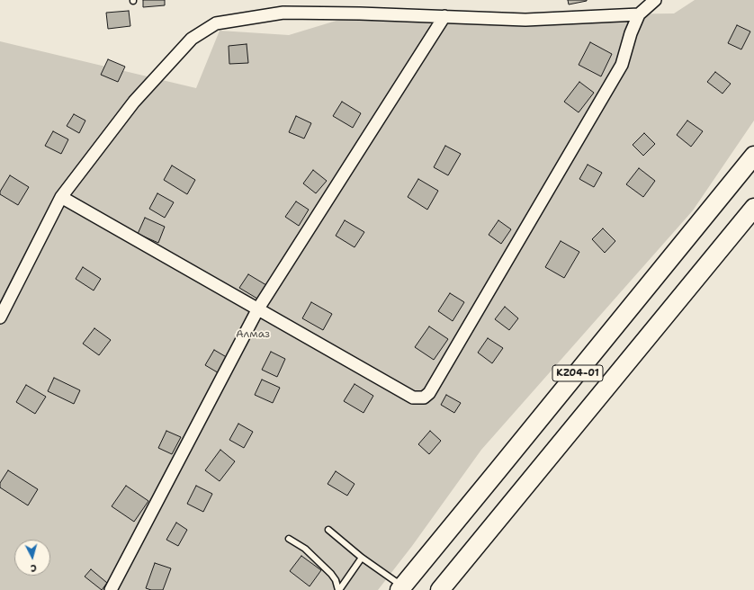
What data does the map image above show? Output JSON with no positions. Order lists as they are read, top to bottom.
{
  "streets": {
    "main road": ["KZ04-01"]
  },
  "parks": ["Алмаз"],
  "north": "bottom"
}
